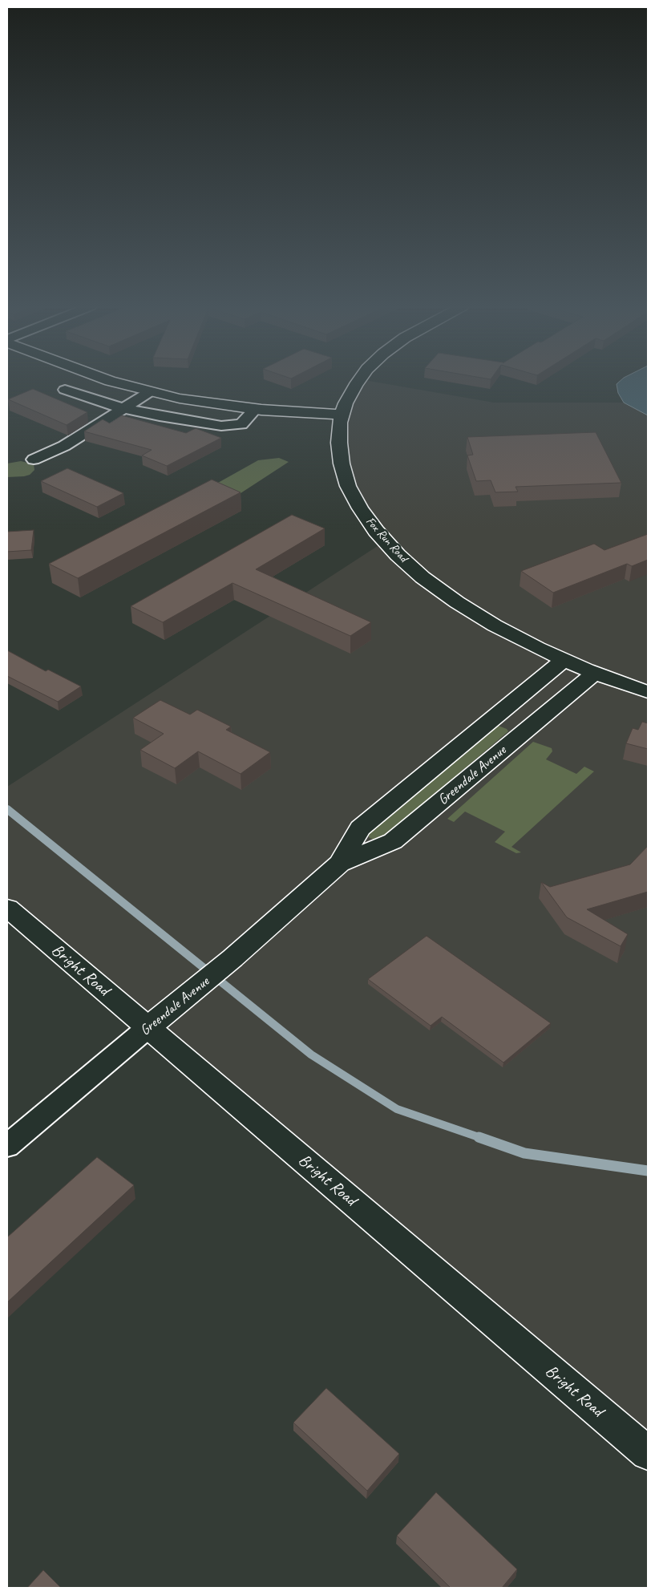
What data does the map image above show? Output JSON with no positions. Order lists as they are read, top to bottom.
{
  "streets": {
    "street": ["Fox Run Road", "Greendale Avenue", "Bright Road"]
  },
  "crossings": [
    ["Fox Run Road", "Greendale Avenue"],
    ["Greendale Avenue", "Bright Road"]
  ]
}
